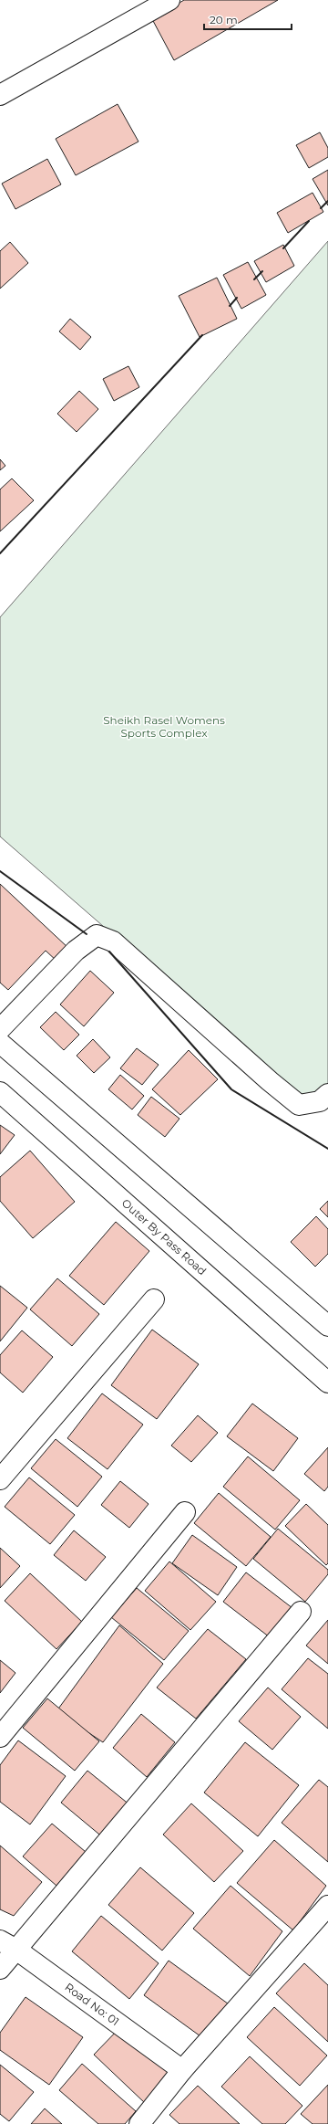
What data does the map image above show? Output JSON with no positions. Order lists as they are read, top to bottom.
{
  "streets": {
    "street": ["Outer By Pass Road", "Road No: 01"]
  },
  "parks": ["Sheikh Rasel Womens Sports Complex"],
  "scale_bar": "20 m"
}
